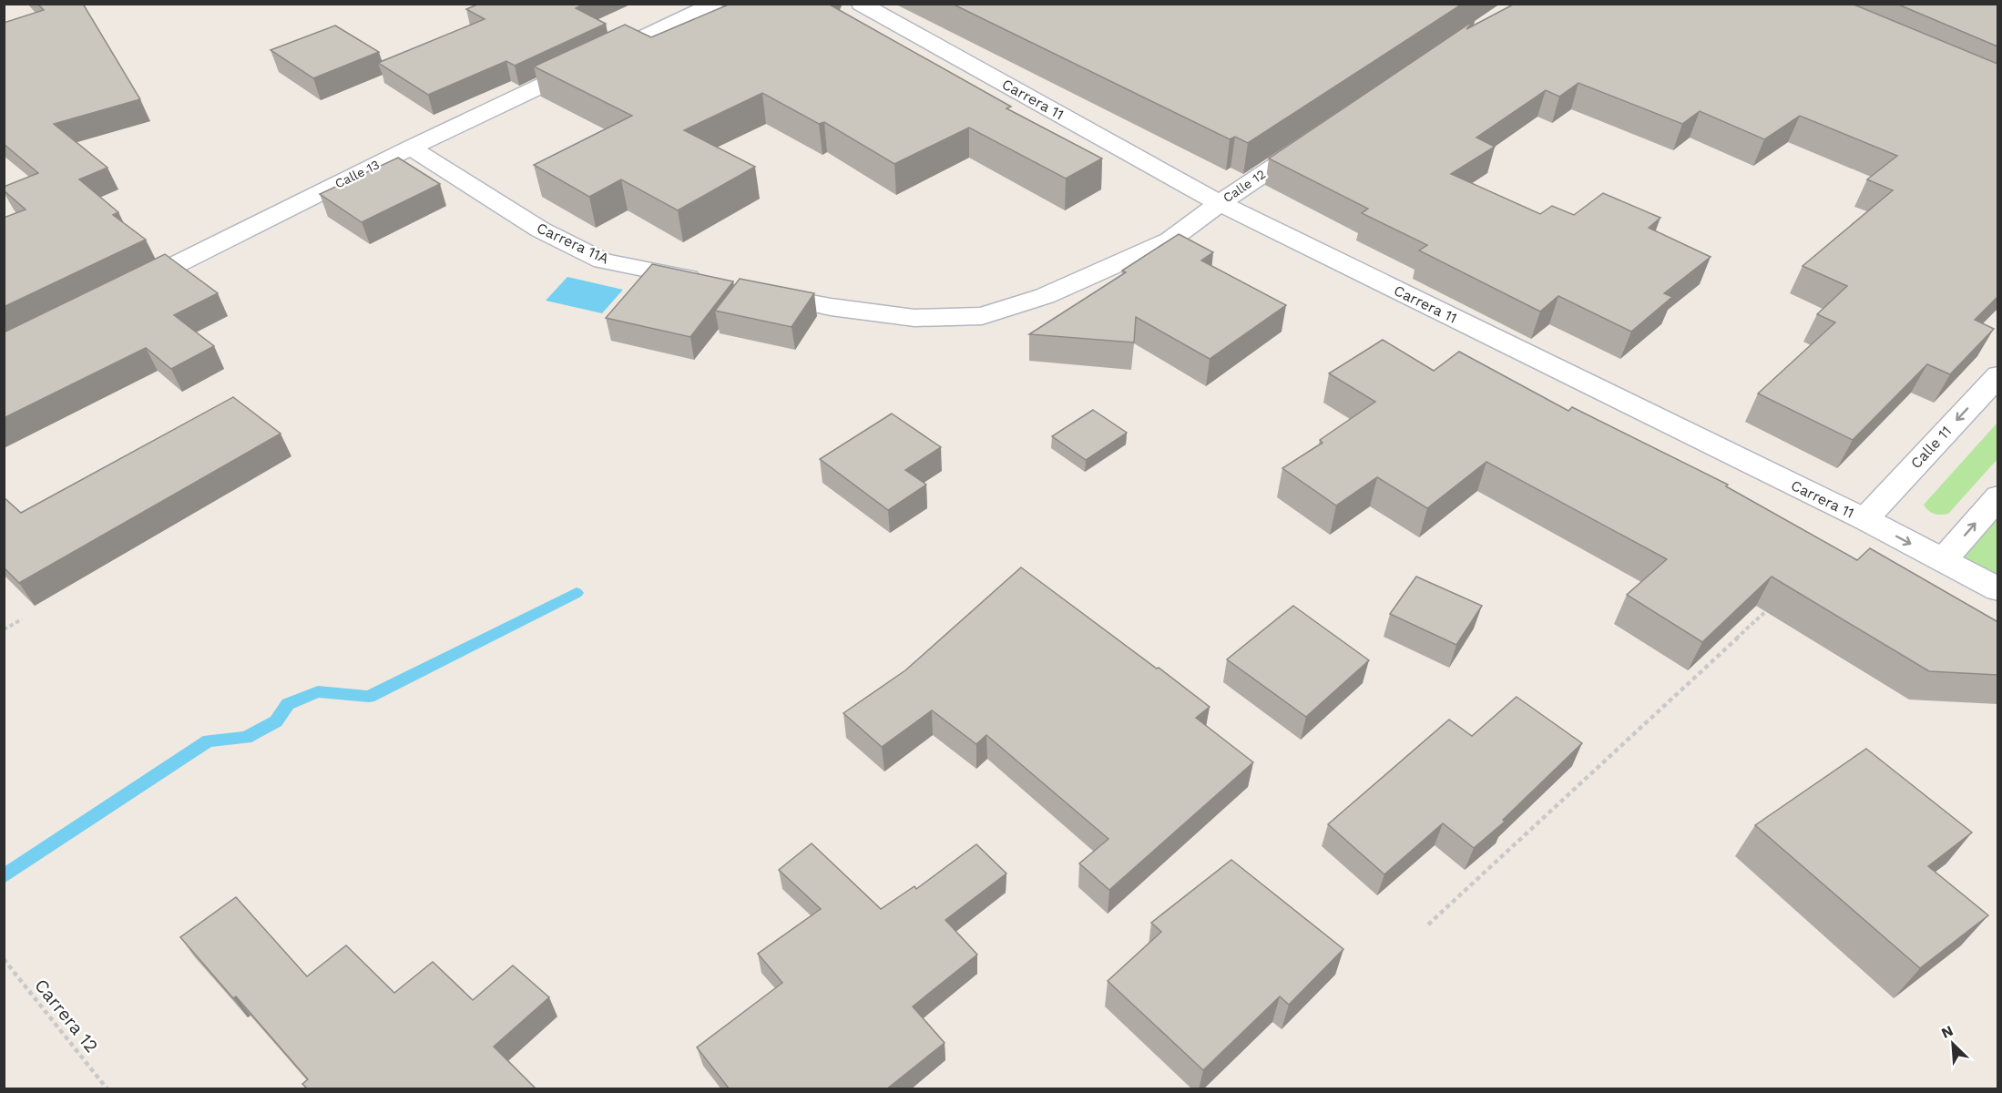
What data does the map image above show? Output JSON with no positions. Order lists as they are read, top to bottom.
{
  "streets": {
    "street": [
      "Carrera 11",
      "Calle 13",
      "Calle 12",
      "Carrera 11A",
      "Calle 11"
    ],
    "path": ["Carrera 12"]
  },
  "crossings": [
    ["Carrera 11", "Calle 12"],
    ["Carrera 11", "Calle 11"],
    ["Calle 13", "Carrera 11A"]
  ],
  "north": "top left"
}
